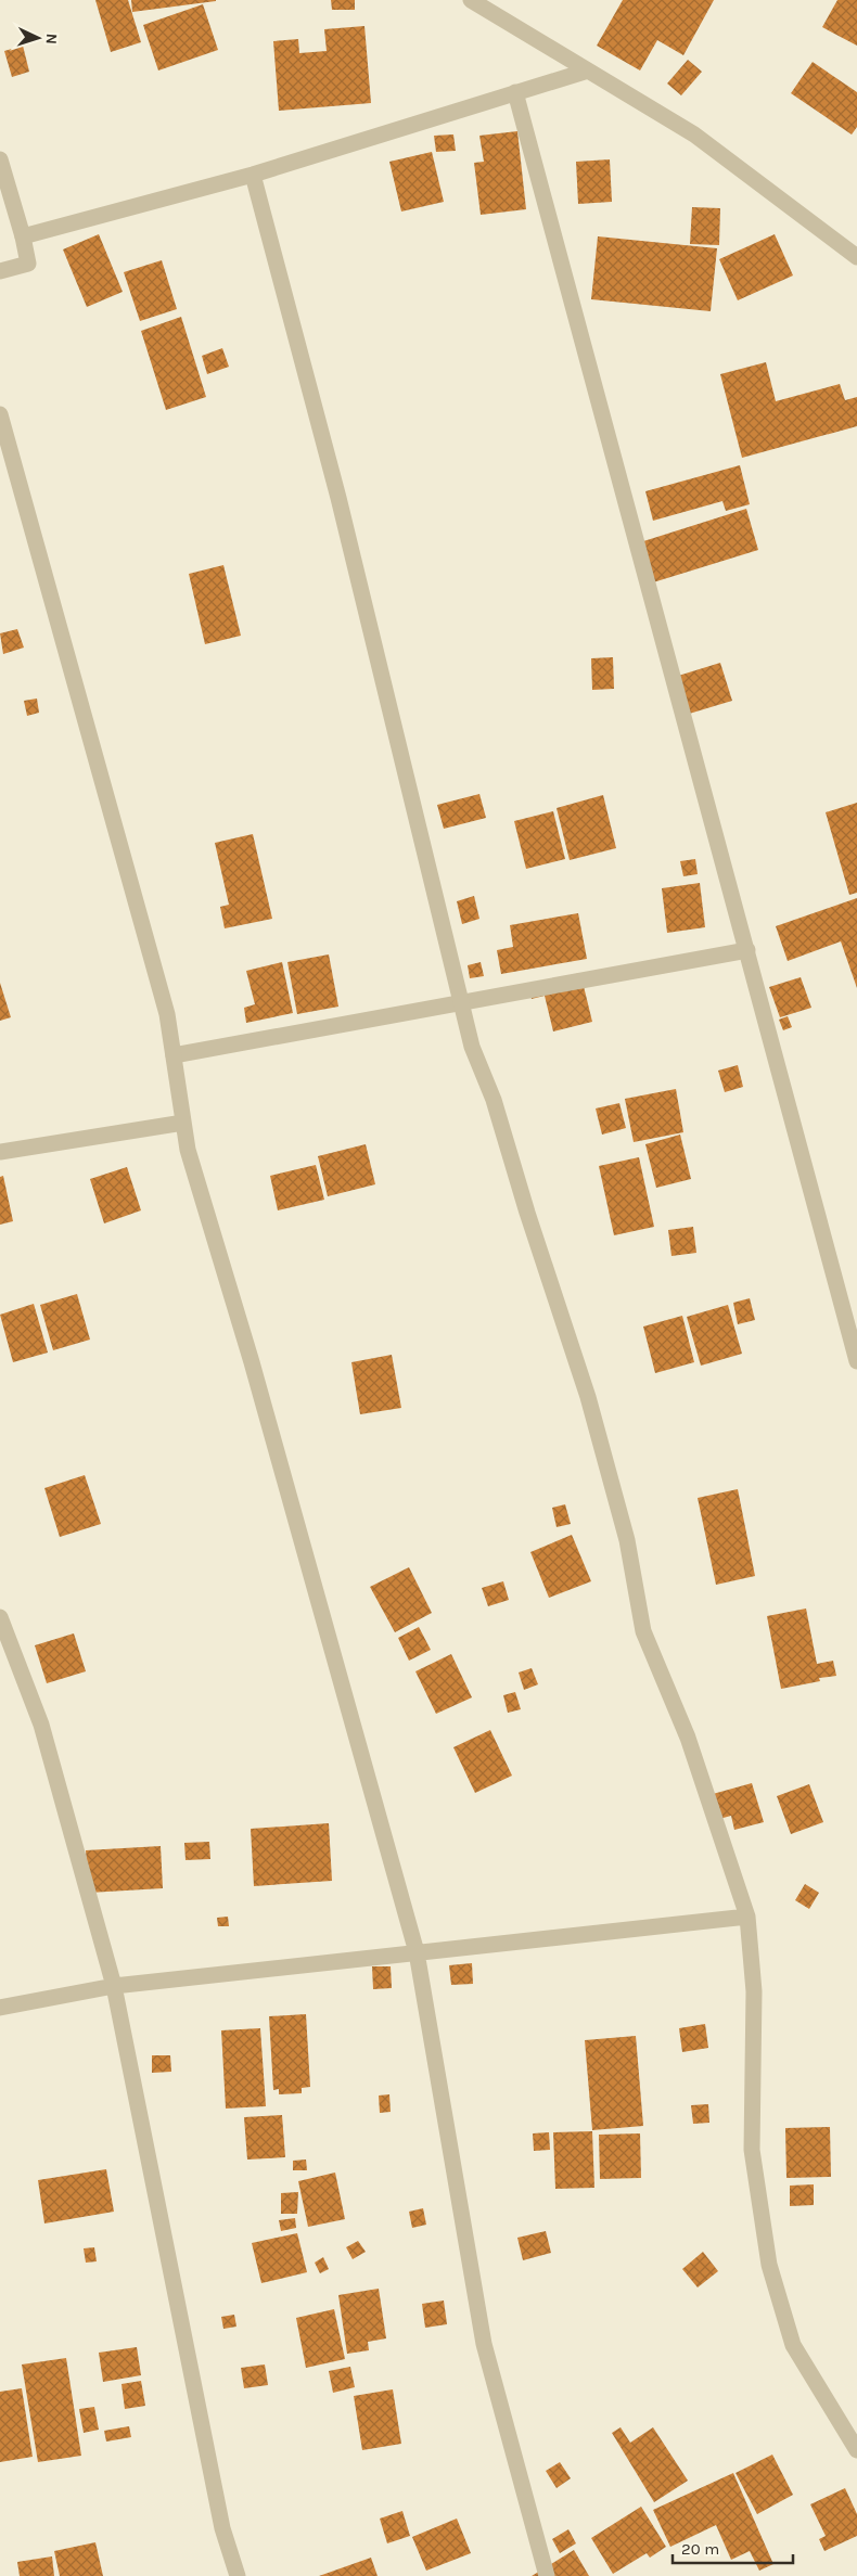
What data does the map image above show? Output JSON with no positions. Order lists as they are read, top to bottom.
{
  "scale_bar": "20 m",
  "north": "right"
}
